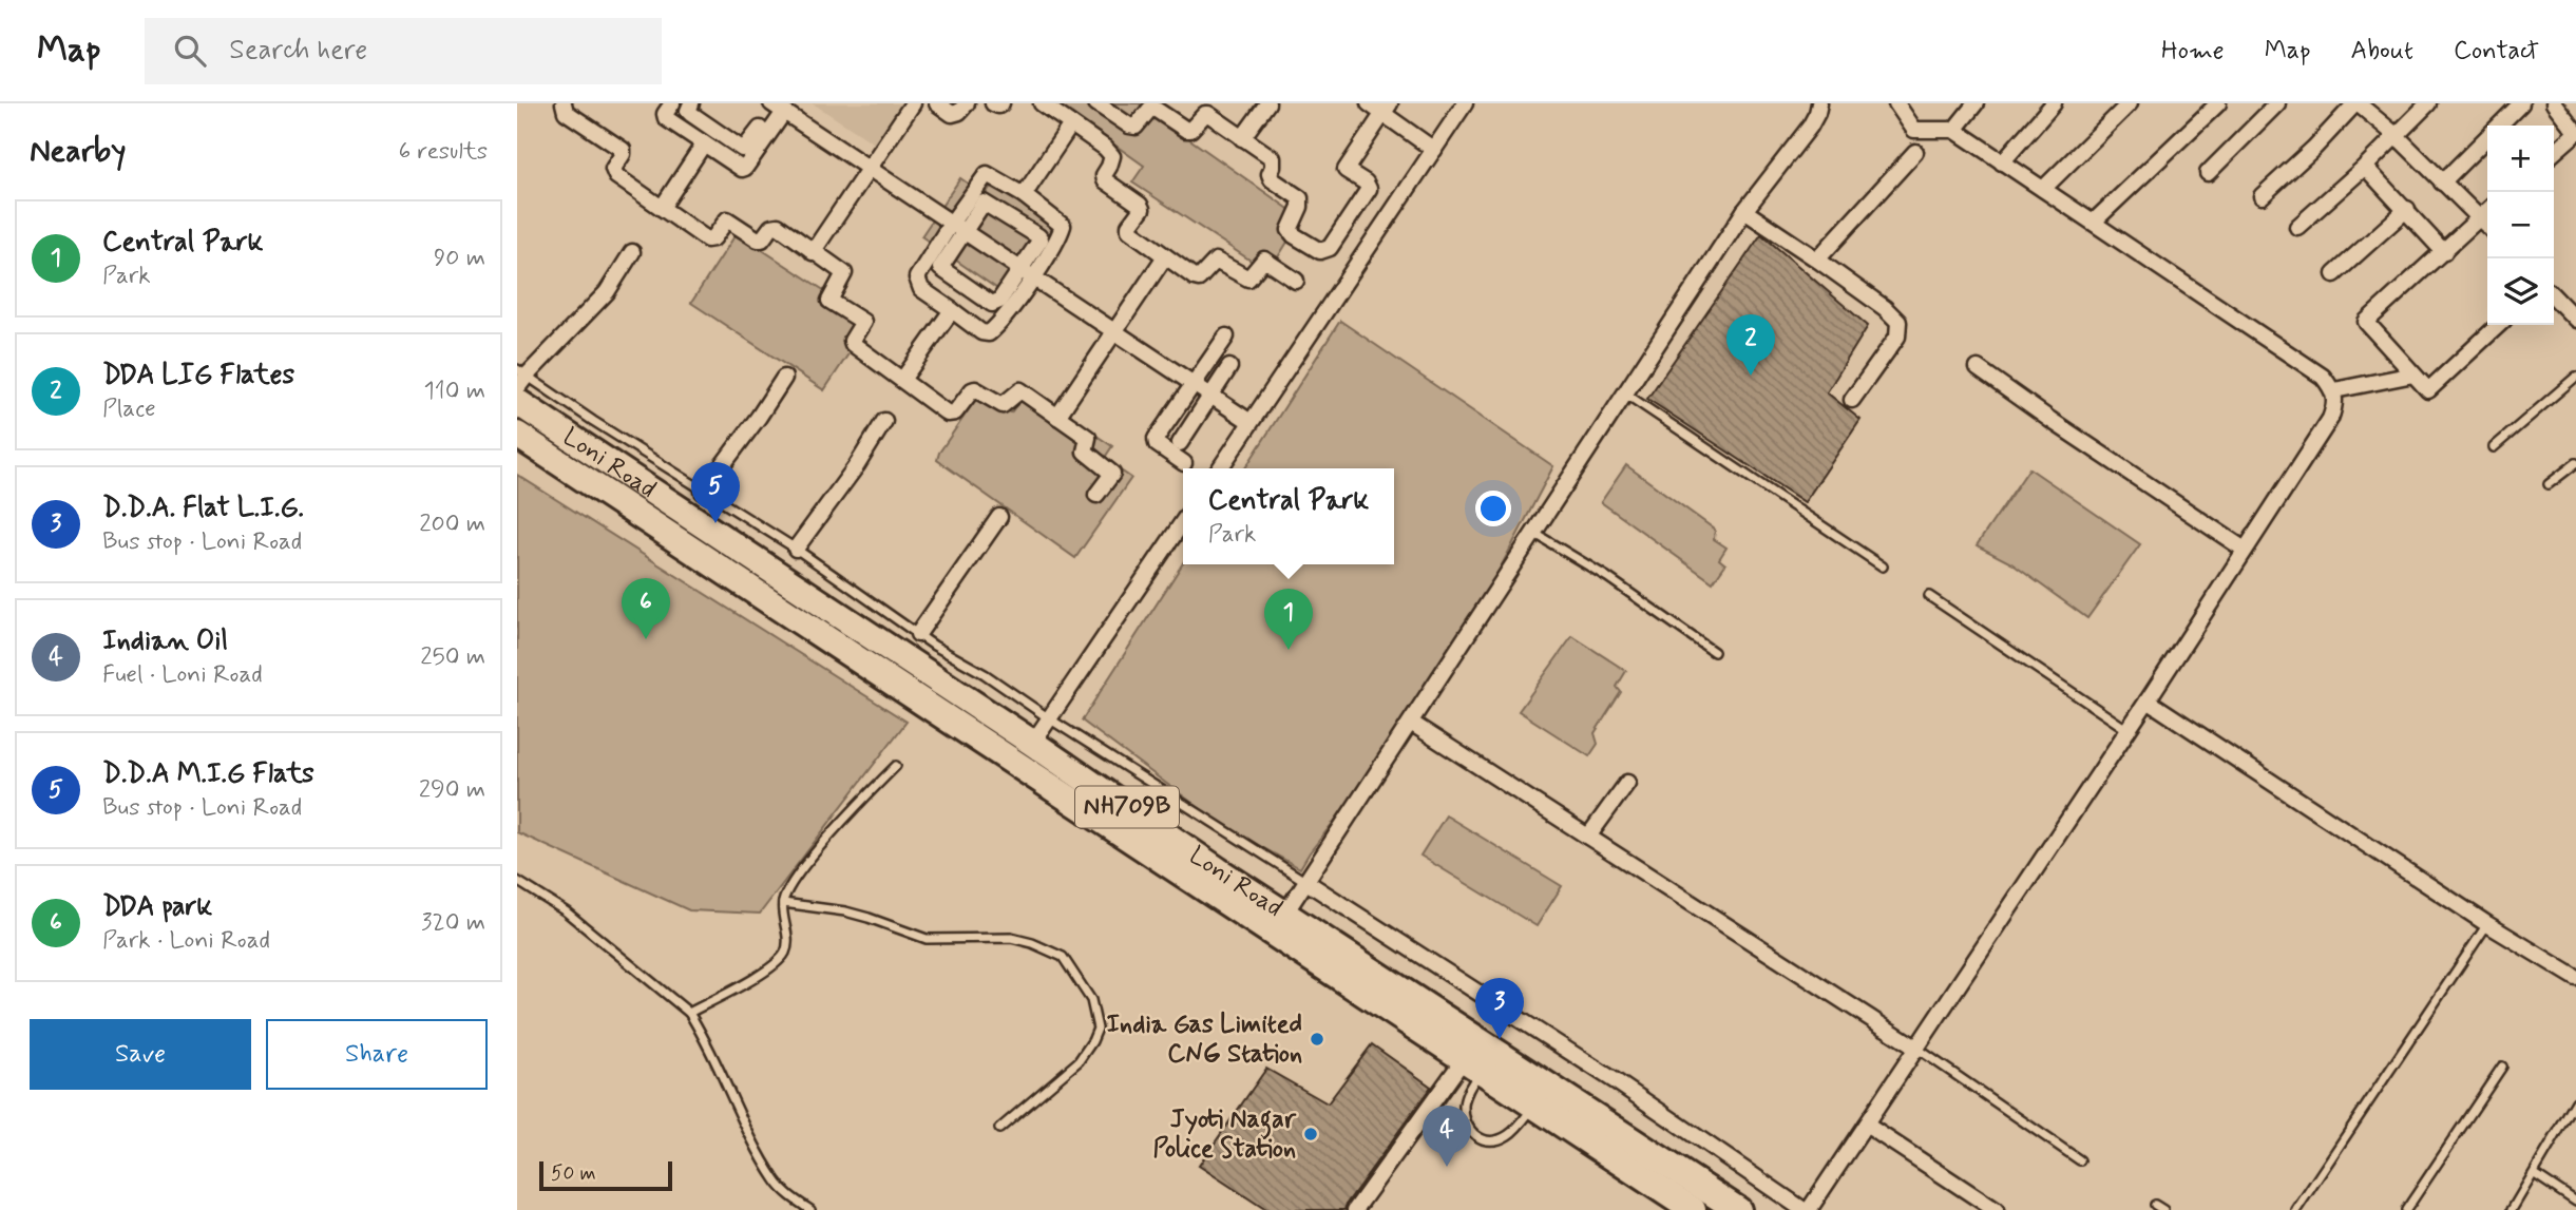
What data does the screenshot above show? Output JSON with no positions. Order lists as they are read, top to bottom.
{
  "streets": {
    "highway": ["Loni Road", "NH709B"]
  },
  "places": ["India Gas Limited CNG Station", "Jyoti Nagar Police Station"],
  "scale_bar": "50 m",
  "page": {
    "header": "Map",
    "search": "Search here",
    "nav": [
      "Home",
      "Map",
      "About",
      "Contact"
    ],
    "heading": ["Nearby", "6 results"],
    "map_buttons": ["+", "−"],
    "list": [
      {
        "mark": "1",
        "name": "Central Park",
        "note": "Park",
        "value": "90 m"
      },
      {
        "mark": "2",
        "name": "DDA LIG Flates",
        "note": "Place",
        "value": "110 m"
      },
      {
        "mark": "3",
        "name": "D.D.A. Flat L.I.G.",
        "note": "Bus stop · Loni Road",
        "value": "200 m"
      },
      {
        "mark": "4",
        "name": "Indian Oil",
        "note": "Fuel · Loni Road",
        "value": "250 m"
      },
      {
        "mark": "5",
        "name": "D.D.A M.I.G Flats",
        "note": "Bus stop · Loni Road",
        "value": "290 m"
      },
      {
        "mark": "6",
        "name": "DDA park",
        "note": "Park · Loni Road",
        "value": "320 m"
      }
    ],
    "pins": [
      "2",
      "5",
      "6",
      "1",
      "3",
      "4"
    ],
    "popup": ["Central Park", "Park"],
    "buttons": ["Save", "Share"],
    "scale": "50 m"
  }
}
